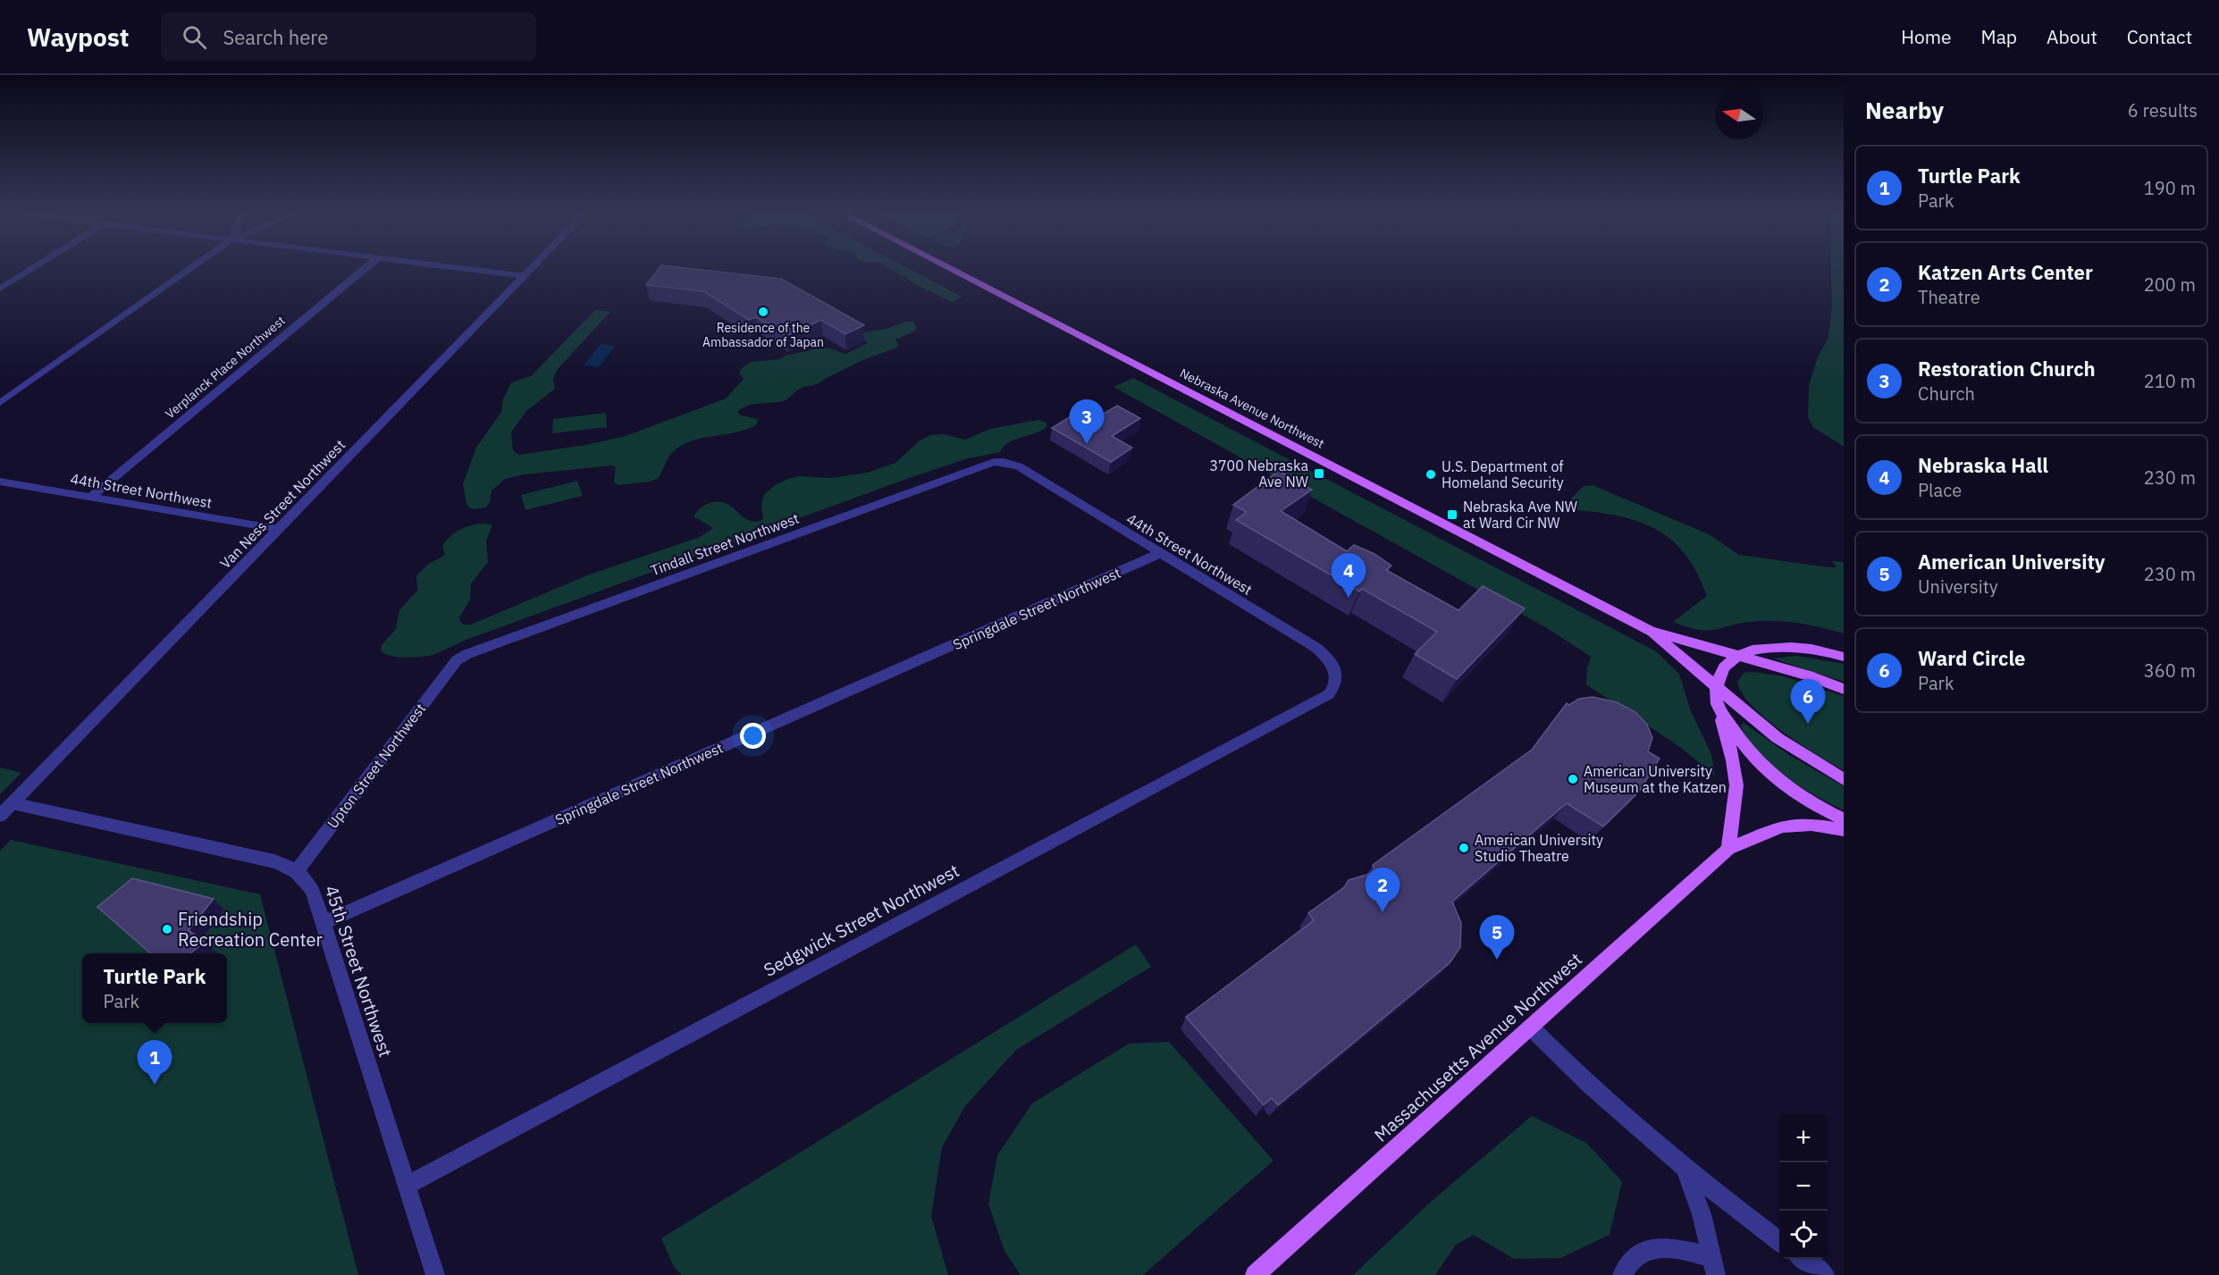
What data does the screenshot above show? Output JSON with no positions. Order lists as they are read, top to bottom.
{
  "streets": {
    "main road": ["Nebraska Avenue Northwest", "Massachusetts Avenue Northwest"],
    "street": [
      "Verplanck Place Northwest",
      "44th Street Northwest",
      "Van Ness Street Northwest",
      "Tindall Street Northwest",
      "Springdale Street Northwest",
      "Upton Street Northwest",
      "Sedgwick Street Northwest",
      "45th Street Northwest"
    ]
  },
  "crossings": [
    ["Verplanck Place Northwest", "44th Street Northwest"],
    ["44th Street Northwest", "Van Ness Street Northwest"],
    ["44th Street Northwest", "Tindall Street Northwest"],
    ["44th Street Northwest", "Springdale Street Northwest"],
    ["44th Street Northwest", "Sedgwick Street Northwest"],
    ["Van Ness Street Northwest", "45th Street Northwest"],
    ["Tindall Street Northwest", "Upton Street Northwest"],
    ["Springdale Street Northwest", "45th Street Northwest"],
    ["Upton Street Northwest", "45th Street Northwest"],
    ["Sedgwick Street Northwest", "45th Street Northwest"]
  ],
  "places": {
    "other": [
      "Residence of the Ambassador of Japan",
      "U.S. Department of Homeland Security",
      "American University Museum at the Katzen",
      "American University Studio Theatre",
      "Friendship Recreation Center"
    ],
    "transit": ["3700 Nebraska Ave NW", "Nebraska Ave NW at Ward Cir NW"]
  },
  "north": "left",
  "page": {
    "header": "Waypost",
    "search": "Search here",
    "nav": [
      "Home",
      "Map",
      "About",
      "Contact"
    ],
    "heading": ["Nearby", "6 results"],
    "list": [
      {
        "mark": "1",
        "name": "Turtle Park",
        "note": "Park",
        "value": "190 m"
      },
      {
        "mark": "2",
        "name": "Katzen Arts Center",
        "note": "Theatre",
        "value": "200 m"
      },
      {
        "mark": "3",
        "name": "Restoration Church",
        "note": "Church",
        "value": "210 m"
      },
      {
        "mark": "4",
        "name": "Nebraska Hall",
        "note": "Place",
        "value": "230 m"
      },
      {
        "mark": "5",
        "name": "American University",
        "note": "University",
        "value": "230 m"
      },
      {
        "mark": "6",
        "name": "Ward Circle",
        "note": "Park",
        "value": "360 m"
      }
    ],
    "pins": [
      "3",
      "4",
      "6",
      "2",
      "5",
      "1"
    ],
    "popup": ["Turtle Park", "Park"],
    "map_buttons": ["+", "−"]
  }
}
